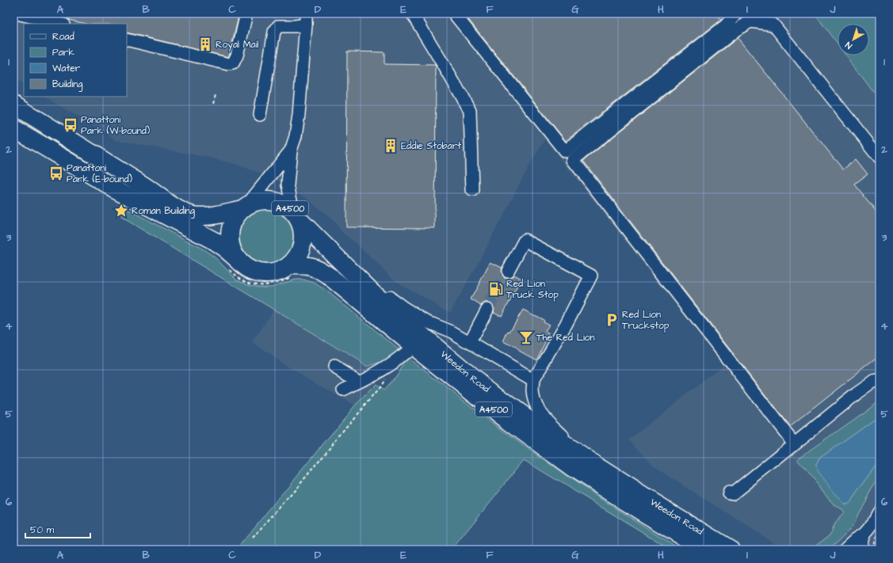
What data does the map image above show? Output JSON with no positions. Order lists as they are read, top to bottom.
{
  "streets": {
    "highway": ["A4500", "Weedon Road"]
  },
  "crossings": [
    ["A4500", "Weedon Road"]
  ],
  "places": {
    "building": ["Royal Mail", "Eddie Stobart"],
    "bus stop": ["Panattoni Park (W-bound)", "Panattoni Park (E-bound)"],
    "place": ["Roman Building"],
    "fuel station": ["Red Lion Truck Stop"],
    "parking": ["Red Lion Truckstop"],
    "bar": ["The Red Lion"]
  },
  "legend": [
    "Road",
    "Park",
    "Water",
    "Building"
  ],
  "scale_bar": "50 m",
  "north": "bottom left",
  "grid": {
    "columns": [
      "A",
      "B",
      "C",
      "D",
      "E",
      "F",
      "G",
      "H",
      "I",
      "J"
    ],
    "rows": [
      "1",
      "2",
      "3",
      "4",
      "5",
      "6"
    ]
  }
}
